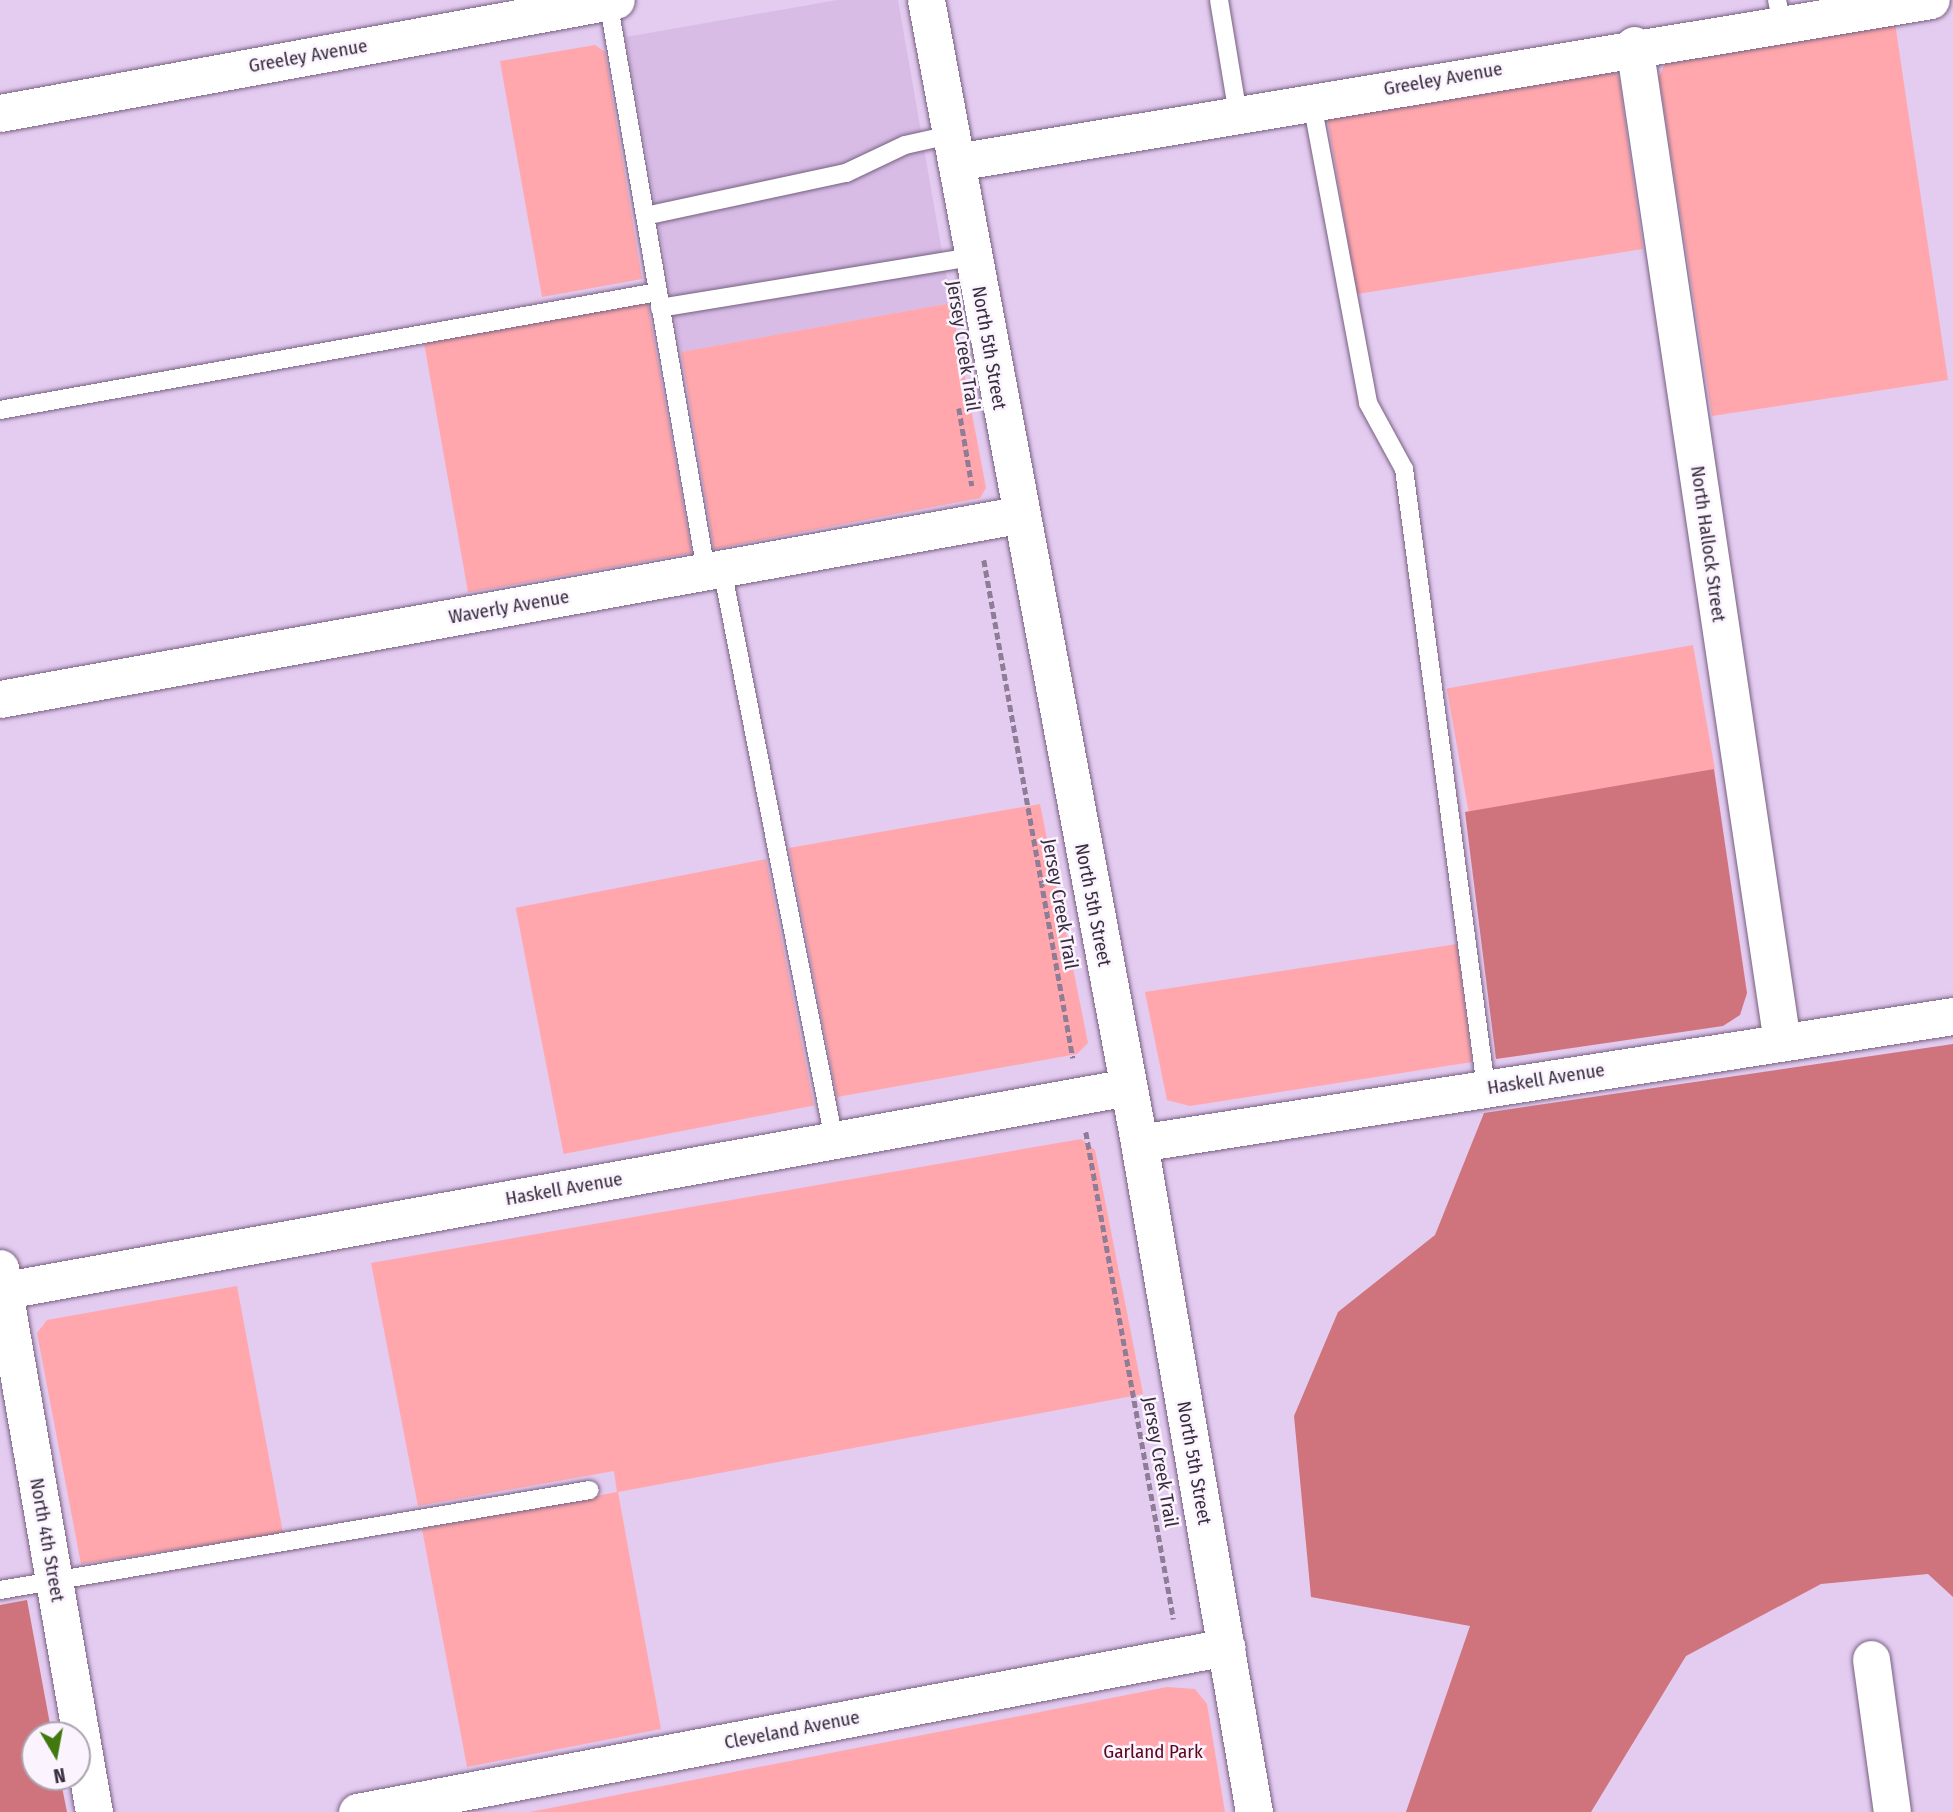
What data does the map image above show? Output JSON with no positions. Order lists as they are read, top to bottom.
{
  "streets": {
    "street": [
      "Greeley Avenue",
      "North 5th Street",
      "North Hallock Street",
      "Waverly Avenue",
      "Haskell Avenue",
      "North 4th Street",
      "Cleveland Avenue"
    ],
    "path": ["Jersey Creek Trail"]
  },
  "crossings": [
    ["Greeley Avenue", "North 5th Street"],
    ["Greeley Avenue", "North Hallock Street"],
    ["Jersey Creek Trail", "Waverly Avenue"],
    ["Jersey Creek Trail", "Haskell Avenue"],
    ["Jersey Creek Trail", "Cleveland Avenue"],
    ["North 5th Street", "Waverly Avenue"],
    ["North 5th Street", "Haskell Avenue"],
    ["North 5th Street", "Cleveland Avenue"],
    ["North Hallock Street", "Haskell Avenue"],
    ["Haskell Avenue", "North 4th Street"]
  ],
  "parks": ["Garland Park"],
  "north": "bottom"
}
